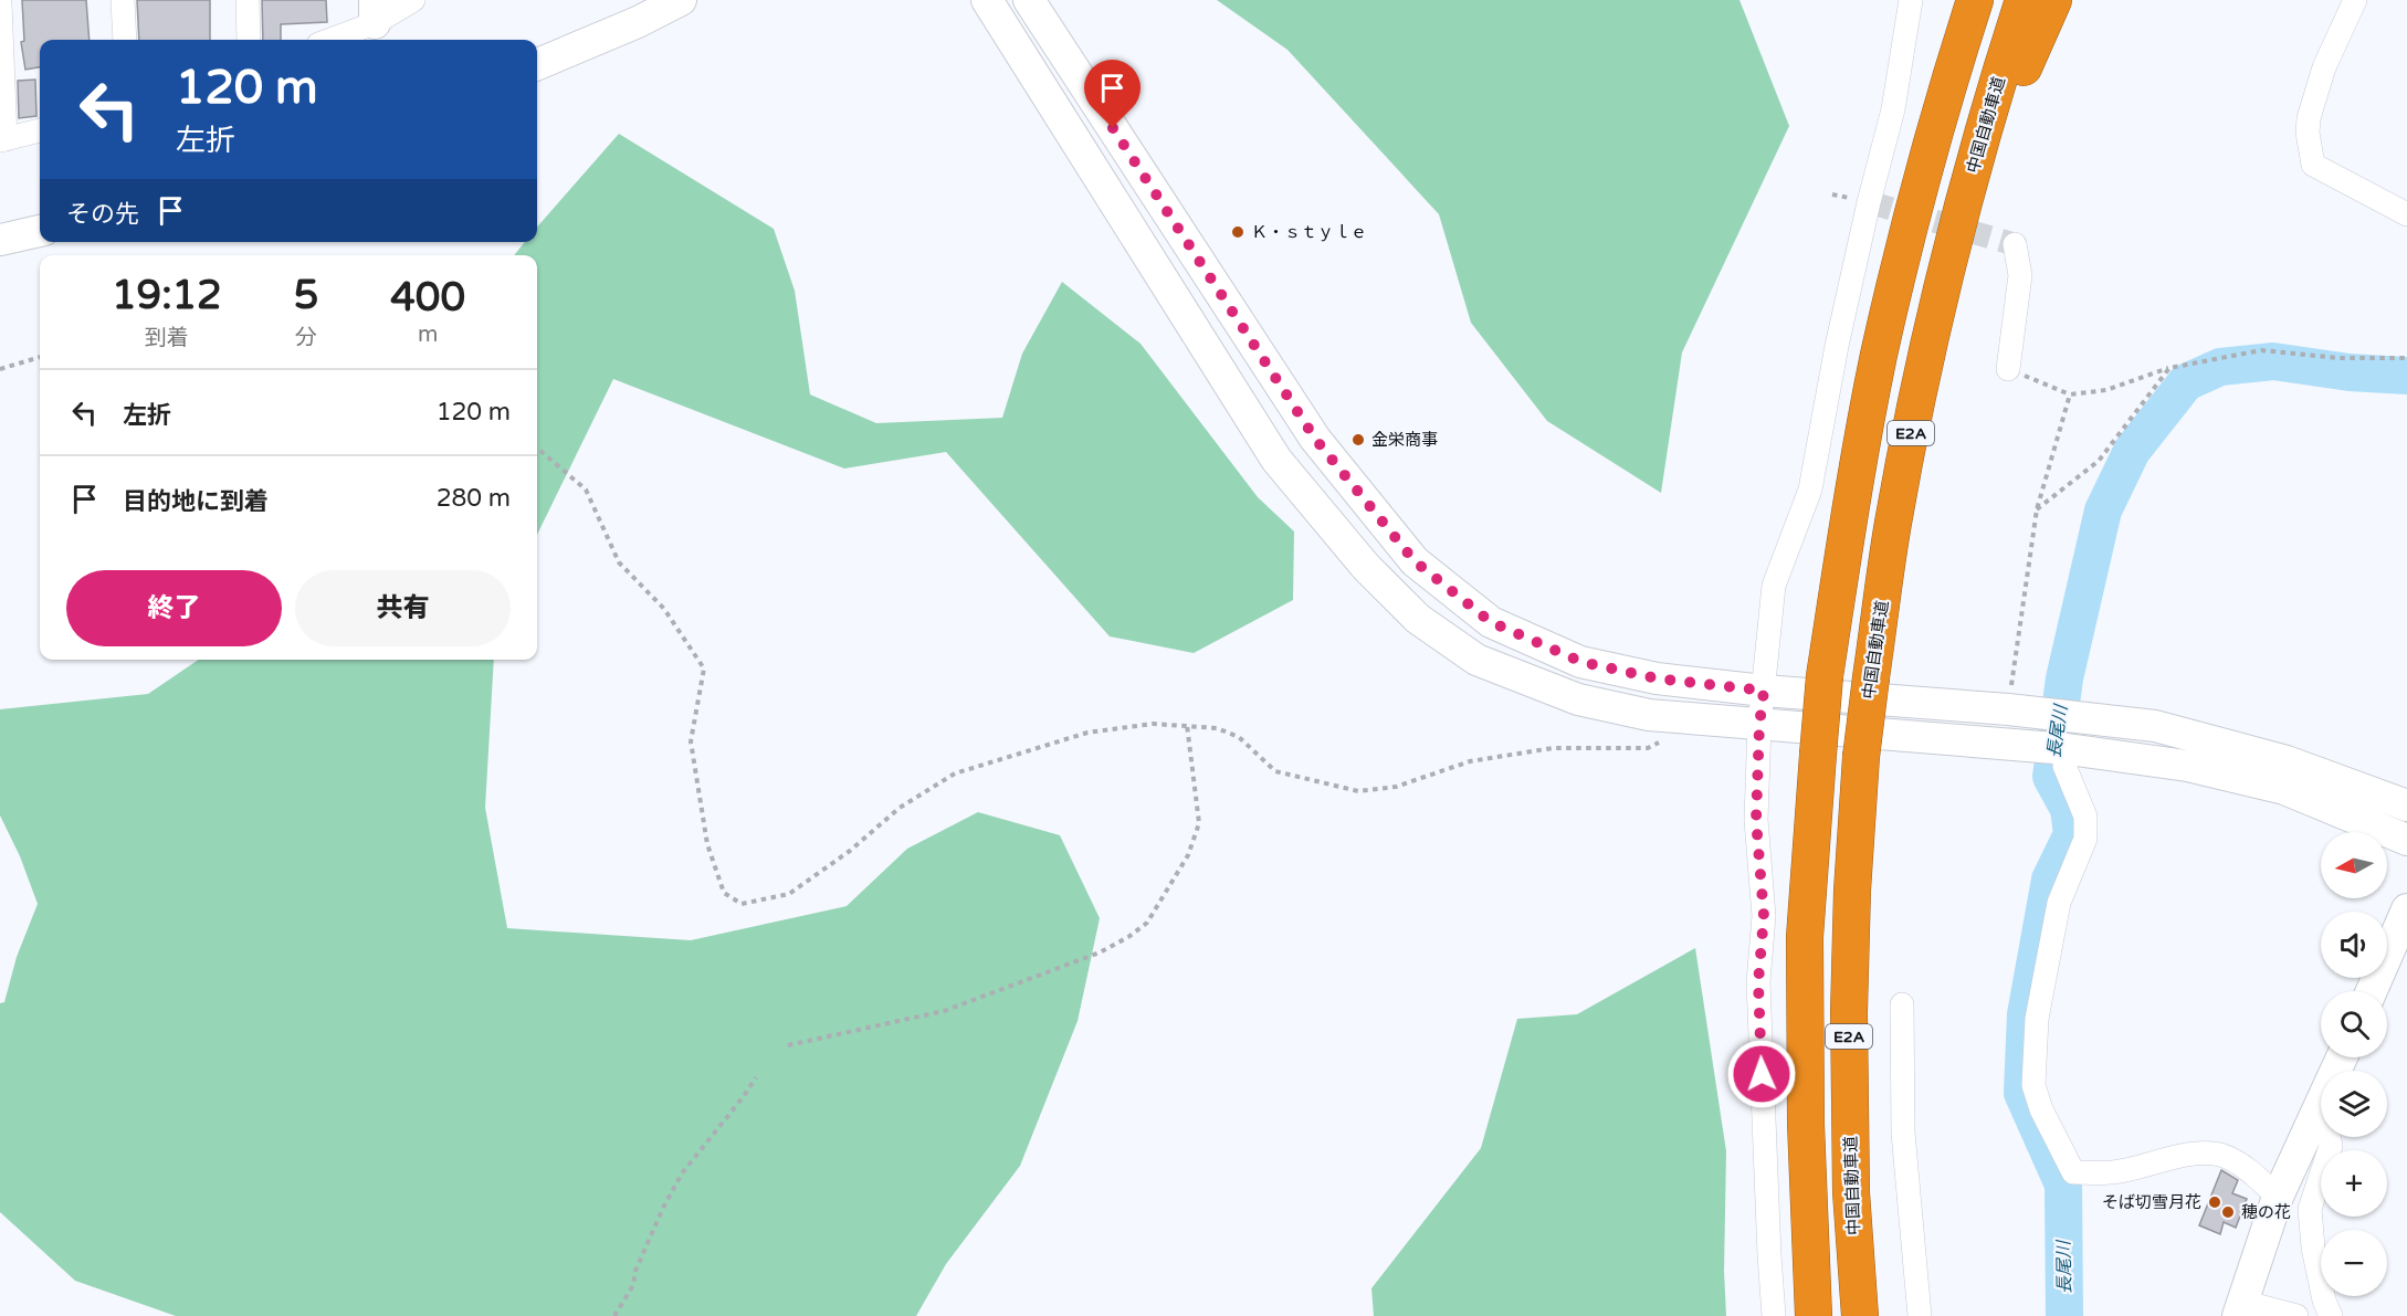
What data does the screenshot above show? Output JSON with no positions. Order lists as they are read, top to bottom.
{
  "streets": {
    "highway": ["中国自動車道", "E2A"]
  },
  "water": ["長尾川"],
  "places": [
    "Ｋ・ｓｔｙｌｅ",
    "金栄商事",
    "そば切雪月花",
    "穂の花"
  ],
  "north": "left",
  "page": {
    "turn": ["120 m", "左折"],
    "then": "その先",
    "eta": [
      "19:12",
      "到着",
      "5",
      "分",
      "400",
      "m"
    ],
    "list": [
      {
        "name": "左折",
        "value": "120 m"
      },
      {
        "name": "目的地に到着",
        "value": "280 m"
      }
    ],
    "buttons": ["終了", "共有"],
    "map_buttons": ["+", "−"]
  }
}
